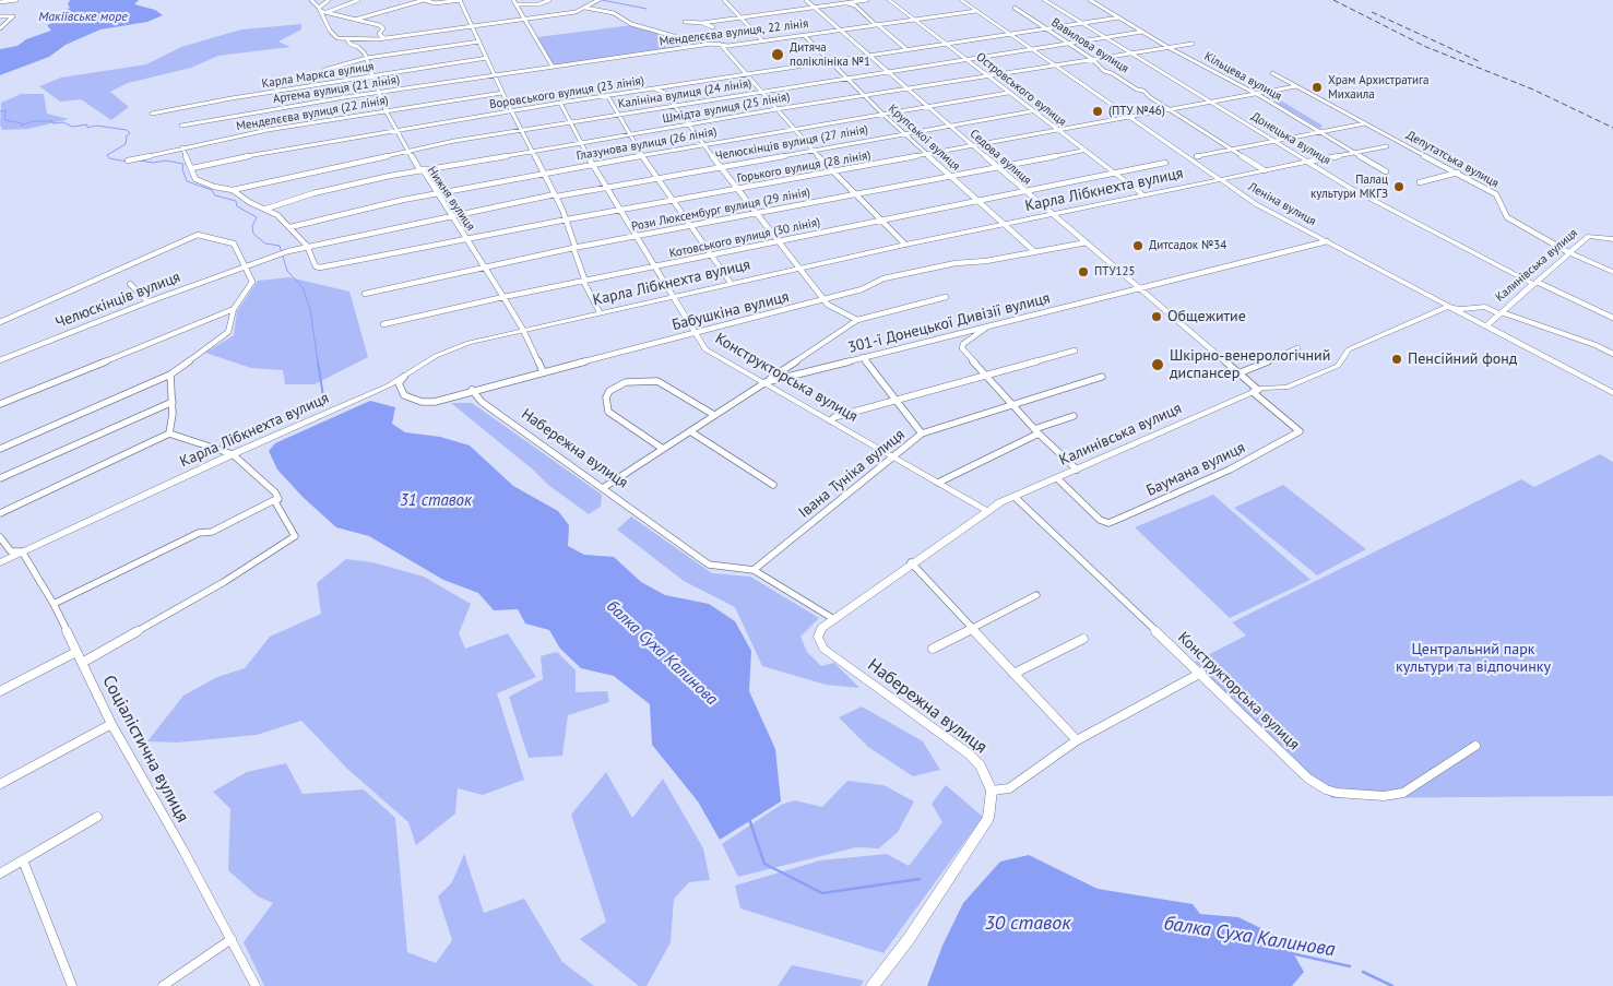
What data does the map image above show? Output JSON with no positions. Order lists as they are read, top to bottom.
{
  "streets": {
    "street": [
      "Менделєєва вулиця, 22 лінія",
      "Вавилова вулиця",
      "Карла Маркса вулиця",
      "Кільцева вулиця",
      "Артема вулиця (21 лiнiя)",
      "Островського вулиця",
      "Воровського вулиця (23 лiнiя)",
      "Калініна вулиця (24 лiнiя)",
      "Шмідта вулиця (25 лiнiя)",
      "Менделєєва вулиця (22 лiнiя)",
      "Крупської вулиця",
      "Донецька вулиця",
      "Челюскінців вулиця (27 лiнiя)",
      "Глазунова вулиця (26 лiнiя)",
      "Седова вулиця",
      "Депутатська вулиця",
      "Горького вулиця (28 лiнiя)",
      "Карла Лібкнехта вулиця",
      "Нижня вулиця",
      "Леніна вулиця",
      "Рози Люксембург вулиця (29 лiнiя)",
      "Котовського вулиця (30 лiнiя)",
      "Калинівська вулиця",
      "Челюскінців вулиця",
      "Бабушкіна вулиця",
      "301-ї Донецької Дивізії вулиця",
      "Конструкторська вулиця",
      "Набережна вулиця",
      "Баумана вулиця",
      "Івана Туніка вулиця",
      "Соціалістична вулиця"
    ]
  },
  "crossings": [
    ["Менделєєва вулиця, 22 лінія", "Артема вулиця (21 лiнiя)"],
    ["Менделєєва вулиця, 22 лінія", "Островського вулиця"],
    ["Менделєєва вулиця, 22 лінія", "Крупської вулиця"],
    ["Менделєєва вулиця, 22 лінія", "Седова вулиця"],
    ["Менделєєва вулиця, 22 лінія", "Леніна вулиця"],
    ["Вавилова вулиця", "Воровського вулиця (23 лiнiя)"],
    ["Вавилова вулиця", "Калініна вулиця (24 лiнiя)"],
    ["Вавилова вулиця", "Шмідта вулиця (25 лiнiя)"],
    ["Вавилова вулиця", "Горького вулиця (28 лiнiя)"],
    ["Вавилова вулиця", "Карла Лібкнехта вулиця"],
    ["Карла Маркса вулиця", "Нижня вулиця"],
    ["Кільцева вулиця", "Воровського вулиця (23 лiнiя)"],
    ["Кільцева вулиця", "Калініна вулиця (24 лiнiя)"],
    ["Кільцева вулиця", "Шмідта вулиця (25 лiнiя)"],
    ["Кільцева вулиця", "Горького вулиця (28 лiнiя)"],
    ["Кільцева вулиця", "Карла Лібкнехта вулиця"],
    ["Артема вулиця (21 лiнiя)", "Нижня вулиця"],
    ["Островського вулиця", "Воровського вулиця (23 лiнiя)"],
    ["Островського вулиця", "Калініна вулиця (24 лiнiя)"],
    ["Островського вулиця", "Шмідта вулиця (25 лiнiя)"],
    ["Островського вулиця", "Челюскінців вулиця (27 лiнiя)"],
    ["Островського вулиця", "Глазунова вулиця (26 лiнiя)"],
    ["Островського вулиця", "Горького вулиця (28 лiнiя)"],
    ["Островського вулиця", "Карла Лібкнехта вулиця"],
    ["Островського вулиця", "Рози Люксембург вулиця (29 лiнiя)"],
    ["Островського вулиця", "Котовського вулиця (30 лiнiя)"],
    ["Воровського вулиця (23 лiнiя)", "Крупської вулиця"],
    ["Воровського вулиця (23 лiнiя)", "Донецька вулиця"],
    ["Воровського вулиця (23 лiнiя)", "Седова вулиця"],
    ["Воровського вулиця (23 лiнiя)", "Нижня вулиця"],
    ["Воровського вулиця (23 лiнiя)", "Леніна вулиця"],
    ["Воровського вулиця (23 лiнiя)", "Конструкторська вулиця"],
    ["Калініна вулиця (24 лiнiя)", "Крупської вулиця"],
    ["Калініна вулиця (24 лiнiя)", "Донецька вулиця"],
    ["Калініна вулиця (24 лiнiя)", "Седова вулиця"],
    ["Калініна вулиця (24 лiнiя)", "Нижня вулиця"],
    ["Калініна вулиця (24 лiнiя)", "Леніна вулиця"],
    ["Калініна вулиця (24 лiнiя)", "Конструкторська вулиця"],
    ["Шмідта вулиця (25 лiнiя)", "Крупської вулиця"],
    ["Шмідта вулиця (25 лiнiя)", "Донецька вулиця"],
    ["Шмідта вулиця (25 лiнiя)", "Седова вулиця"],
    ["Шмідта вулиця (25 лiнiя)", "Нижня вулиця"],
    ["Шмідта вулиця (25 лiнiя)", "Леніна вулиця"],
    ["Шмідта вулиця (25 лiнiя)", "Конструкторська вулиця"],
    ["Менделєєва вулиця (22 лiнiя)", "Нижня вулиця"],
    ["Крупської вулиця", "Челюскінців вулиця (27 лiнiя)"],
    ["Крупської вулиця", "Глазунова вулиця (26 лiнiя)"],
    ["Крупської вулиця", "Горького вулиця (28 лiнiя)"],
    ["Крупської вулиця", "Карла Лібкнехта вулиця"],
    ["Крупської вулиця", "Рози Люксембург вулиця (29 лiнiя)"],
    ["Крупської вулиця", "Котовського вулиця (30 лiнiя)"],
    ["Крупської вулиця", "Бабушкіна вулиця"],
    ["Донецька вулиця", "Горького вулиця (28 лiнiя)"],
    ["Донецька вулиця", "Карла Лібкнехта вулиця"],
    ["Донецька вулиця", "Калинівська вулиця"],
    ["Челюскінців вулиця (27 лiнiя)", "Седова вулиця"],
    ["Челюскінців вулиця (27 лiнiя)", "Горького вулиця (28 лiнiя)"],
    ["Челюскінців вулиця (27 лiнiя)", "Нижня вулиця"],
    ["Челюскінців вулиця (27 лiнiя)", "Челюскінців вулиця"],
    ["Челюскінців вулиця (27 лiнiя)", "Конструкторська вулиця"],
    ["Глазунова вулиця (26 лiнiя)", "Седова вулиця"],
    ["Глазунова вулиця (26 лiнiя)", "Нижня вулиця"],
    ["Глазунова вулиця (26 лiнiя)", "Конструкторська вулиця"],
    ["Седова вулиця", "Горького вулиця (28 лiнiя)"],
    ["Седова вулиця", "Карла Лібкнехта вулиця"],
    ["Седова вулиця", "Рози Люксембург вулиця (29 лiнiя)"],
    ["Седова вулиця", "Котовського вулиця (30 лiнiя)"],
    ["Седова вулиця", "Калинівська вулиця"],
    ["Седова вулиця", "Бабушкіна вулиця"],
    ["Седова вулиця", "301-ї Донецької Дивізії вулиця"],
    ["Седова вулиця", "Баумана вулиця"],
    ["Депутатська вулиця", "Горького вулиця (28 лiнiя)"],
    ["Депутатська вулиця", "Калинівська вулиця"],
    ["Горького вулиця (28 лiнiя)", "Нижня вулиця"],
    ["Горького вулиця (28 лiнiя)", "Леніна вулиця"],
    ["Горького вулиця (28 лiнiя)", "Конструкторська вулиця"],
    ["Карла Лібкнехта вулиця", "Нижня вулиця"],
    ["Карла Лібкнехта вулиця", "Леніна вулиця"],
    ["Карла Лібкнехта вулиця", "Бабушкіна вулиця"],
    ["Карла Лібкнехта вулиця", "Конструкторська вулиця"],
    ["Карла Лібкнехта вулиця", "Соціалістична вулиця"],
    ["Нижня вулиця", "Рози Люксембург вулиця (29 лiнiя)"],
    ["Нижня вулиця", "Котовського вулиця (30 лiнiя)"],
    ["Нижня вулиця", "Бабушкіна вулиця"],
    ["Леніна вулиця", "Калинівська вулиця"],
    ["Леніна вулиця", "301-ї Донецької Дивізії вулиця"],
    ["Рози Люксембург вулиця (29 лiнiя)", "Конструкторська вулиця"],
    ["Котовського вулиця (30 лiнiя)", "Конструкторська вулиця"],
    ["Калинівська вулиця", "Конструкторська вулиця"],
    ["Калинівська вулиця", "Набережна вулиця"],
    ["Калинівська вулиця", "Баумана вулиця"],
    ["Бабушкіна вулиця", "Конструкторська вулиця"],
    ["Бабушкіна вулиця", "Набережна вулиця"],
    ["301-ї Донецької Дивізії вулиця", "Конструкторська вулиця"],
    ["301-ї Донецької Дивізії вулиця", "Набережна вулиця"],
    ["Конструкторська вулиця", "Івана Туніка вулиця"],
    ["Набережна вулиця", "Івана Туніка вулиця"]
  ],
  "water": [
    "Макіївське море",
    "31 ставок",
    "балка Суха Калинова",
    "30 ставок"
  ],
  "parks": ["Центральний парк культури та відпочинку"],
  "places": [
    "Дитяча поліклініка №1",
    "Храм Архистратига Михаила",
    "(ПТУ №46)",
    "Палац культури МКГЗ",
    "Дитсадок №34",
    "ПТУ125",
    "Общежитие",
    "Пенсійний фонд",
    "Шкірно-венерологічний диспансер"
  ]
}
